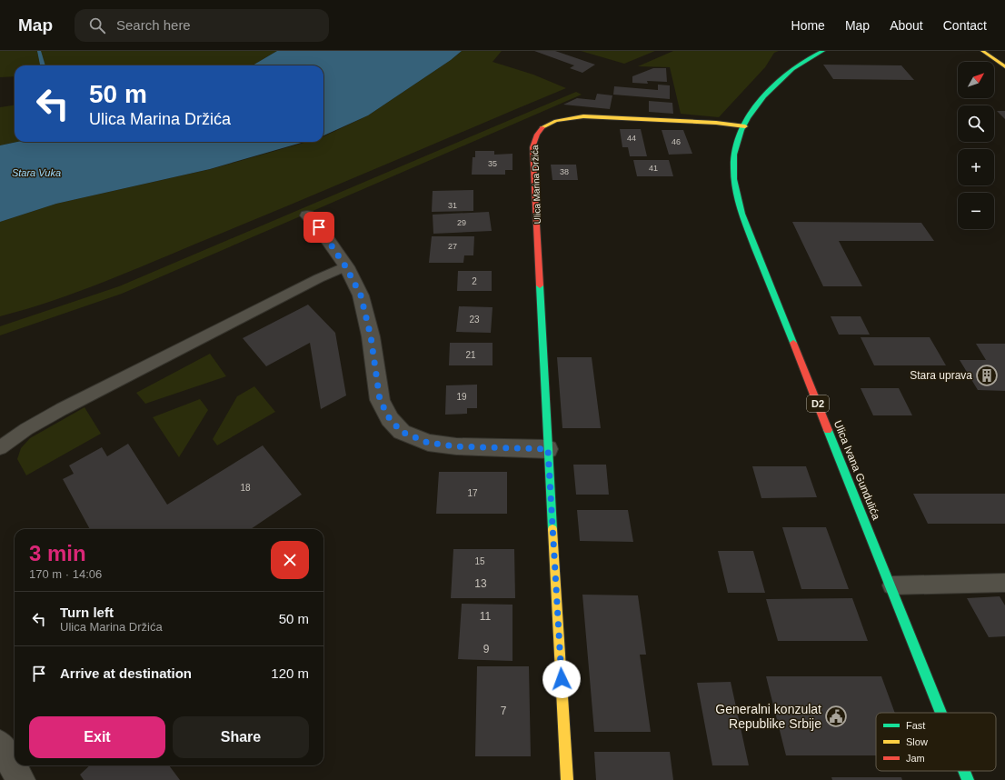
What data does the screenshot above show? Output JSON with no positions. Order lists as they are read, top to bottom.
{
  "streets": {
    "main road": ["Ulica Marina Držića", "D2", "Ulica Ivana Gundulića"]
  },
  "crossings": [
    ["Ulica Marina Držića", "Ulica Ivana Gundulića"]
  ],
  "water": ["Stara Vuka"],
  "places": {
    "building": ["Stara uprava"],
    "public building": ["Generalni konzulat Republike Srbije"]
  },
  "house_numbers": [
    "44",
    "46",
    "35",
    "41",
    "38",
    "31",
    "29",
    "27",
    "2",
    "23",
    "21",
    "19",
    "18",
    "17",
    "15",
    "13",
    "11",
    "9",
    "7"
  ],
  "legend": ["Fast", "Slow", "Jam"],
  "north": "top right",
  "page": {
    "header": "Map",
    "search": "Search here",
    "nav": [
      "Home",
      "Map",
      "About",
      "Contact"
    ],
    "map_buttons": ["+", "−"],
    "turn": ["50 m", "Ulica Marina Držića"],
    "heading": ["3 min", "170 m · 14:06"],
    "list": [
      {
        "name": "Turn left",
        "note": "Ulica Marina Držića",
        "value": "50 m"
      },
      {
        "name": "Arrive at destination",
        "value": "120 m"
      }
    ],
    "buttons": ["Exit", "Share"]
  }
}
